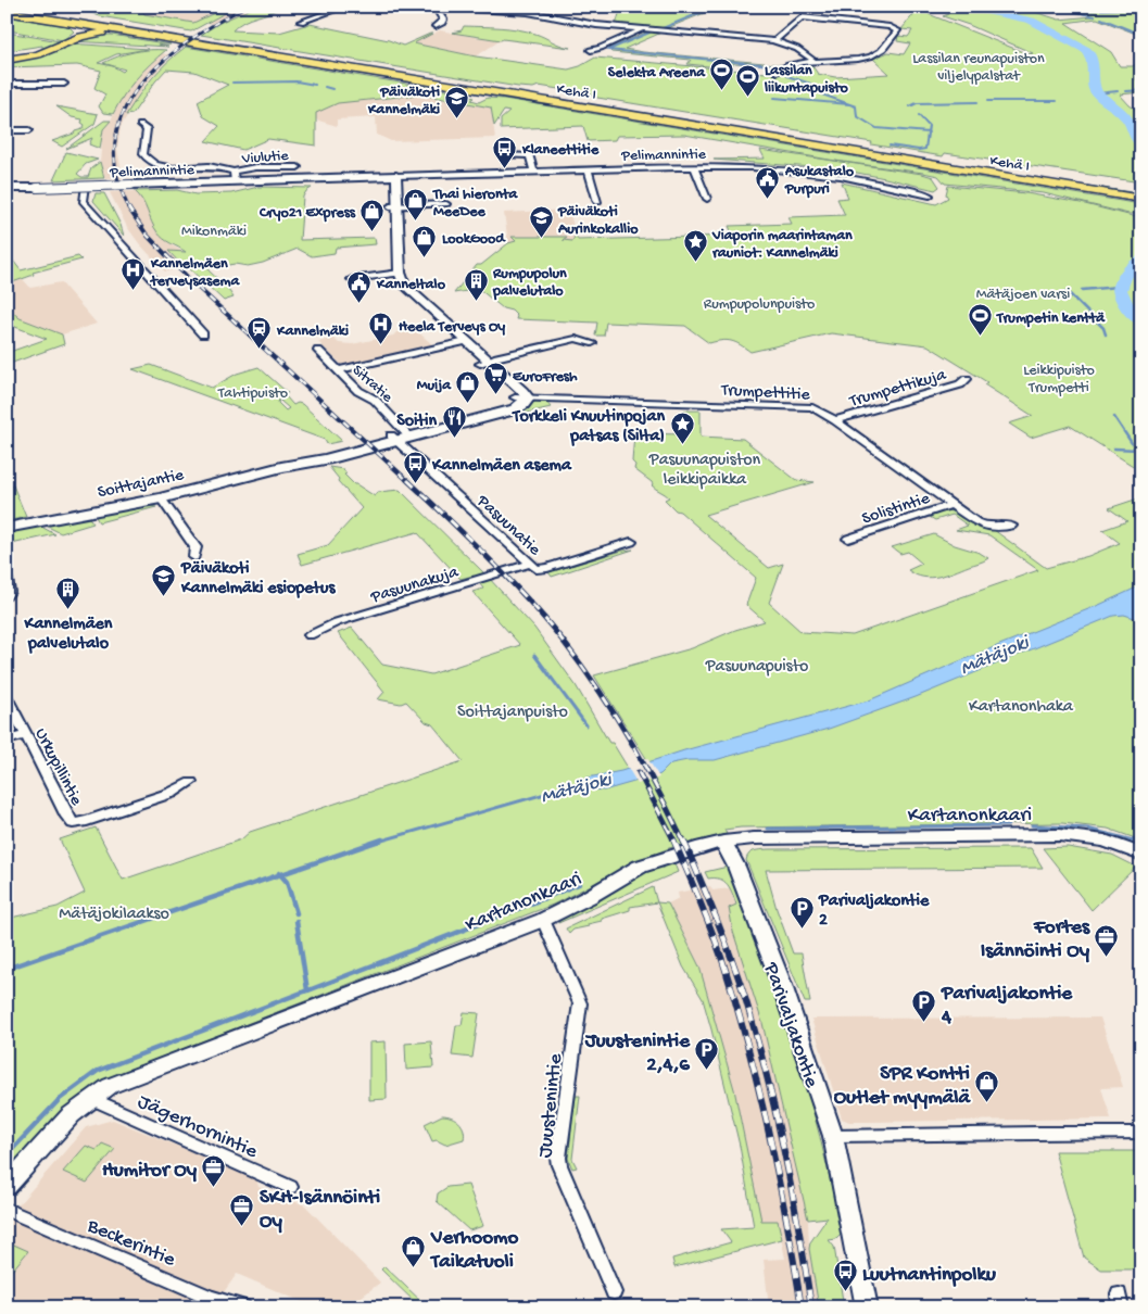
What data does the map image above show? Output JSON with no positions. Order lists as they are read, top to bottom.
{
  "streets": {
    "highway": ["Kehä I"],
    "main road": ["Soittajantie"],
    "street": [
      "Pelimannintie",
      "Viulutie",
      "Sitratie",
      "Trumpettikuja",
      "Trumpettitie",
      "Solistintie",
      "Pasuunatie",
      "Pasuunakuja",
      "Urkupillintie",
      "Kartanonkaari",
      "Parivaljakontie",
      "Juustenintie",
      "Jägerhornintie",
      "Beckerintie"
    ]
  },
  "crossings": [
    ["Pelimannintie", "Viulutie"],
    ["Sitratie", "Soittajantie"],
    ["Sitratie", "Pasuunatie"],
    ["Trumpettikuja", "Trumpettitie"],
    ["Trumpettitie", "Soittajantie"],
    ["Trumpettitie", "Solistintie"],
    ["Soittajantie", "Pasuunatie"],
    ["Pasuunatie", "Pasuunakuja"],
    ["Kartanonkaari", "Parivaljakontie"],
    ["Kartanonkaari", "Juustenintie"],
    ["Kartanonkaari", "Jägerhornintie"]
  ],
  "water": ["Mätäjoki"],
  "parks": [
    "Lassilan reunapuiston viljelypalstat",
    "Mikonmäki",
    "Mätäjoen varsi",
    "Rumpupolunpuisto",
    "Leikkipuisto Trumpetti",
    "Tahtipuisto",
    "Pasuunapuiston leikkipaikka",
    "Pasuunapuisto",
    "Kartanonhaka",
    "Soittajanpuisto",
    "Mätäjokilaakso"
  ],
  "places": {
    "sports": ["Selekta Areena", "Lassilan liikuntapuisto", "Trumpetin kenttä"],
    "school or university": ["Päiväkoti Kannelmäki", "Päiväkoti Aurinkokallio", "Päiväkoti Kannelmäki esiopetus"],
    "bus stop": ["Klaneettitie", "Kannelmäen asema", "Luutnantinpolku"],
    "public building": ["Asukastalo Purpuri", "Kanneltalo"],
    "shop": [
      "Thai hieronta MeeDee",
      "Cryo21 Express",
      "LookGood",
      "Muija",
      "SPR Kontti Outlet myymälä",
      "Verhoomo Taikatuoli"
    ],
    "place": ["Viaporin maarintaman rauniot: Kannelmäki", "Torkkeli Knuutinpojan patsas (Silta)"],
    "hospital": ["Kannelmäen terveysasema", "Heela Terveys Oy"],
    "building": ["Rumpupolun palvelutalo", "Kannelmäen palvelutalo"],
    "station": ["Kannelmäki"],
    "supermarket": ["EuroFresh"],
    "restaurant": ["Soitin"],
    "parking": ["Parivaljakontie 2", "Parivaljakontie 4", "Juustenintie 2,4,6"],
    "office": ["Fortes Isännöinti Oy", "Humitor Oy", "SKH-Isännöinti Oy"]
  }
}
